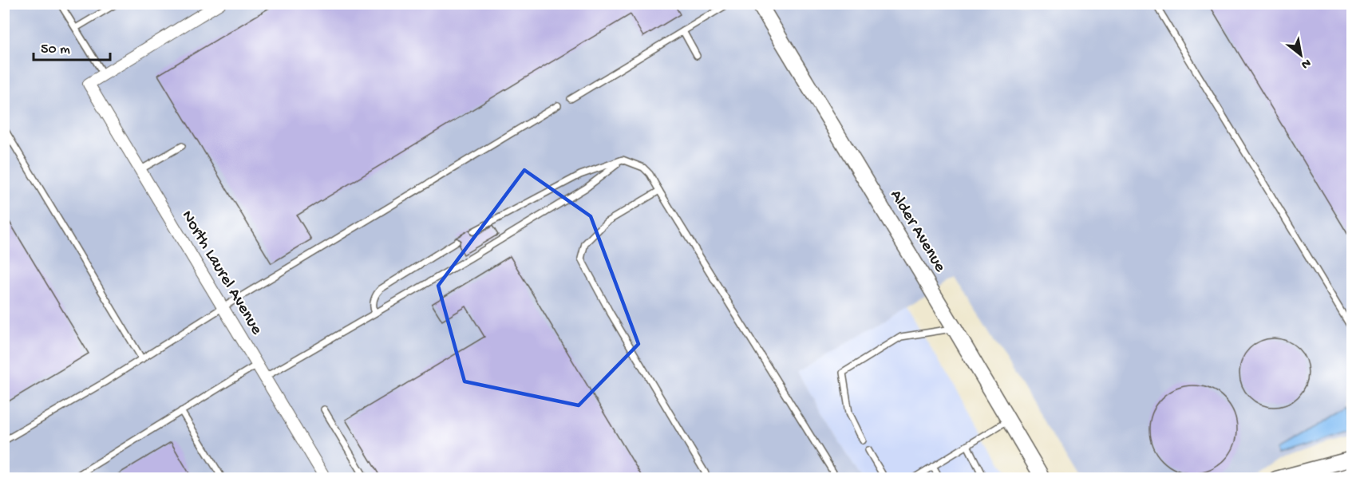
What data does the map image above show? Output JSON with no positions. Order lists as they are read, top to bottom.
{
  "streets": {
    "main road": ["Alder Avenue"],
    "street": ["North Laurel Avenue"]
  },
  "scale_bar": "50 m",
  "north": "bottom right"
}
